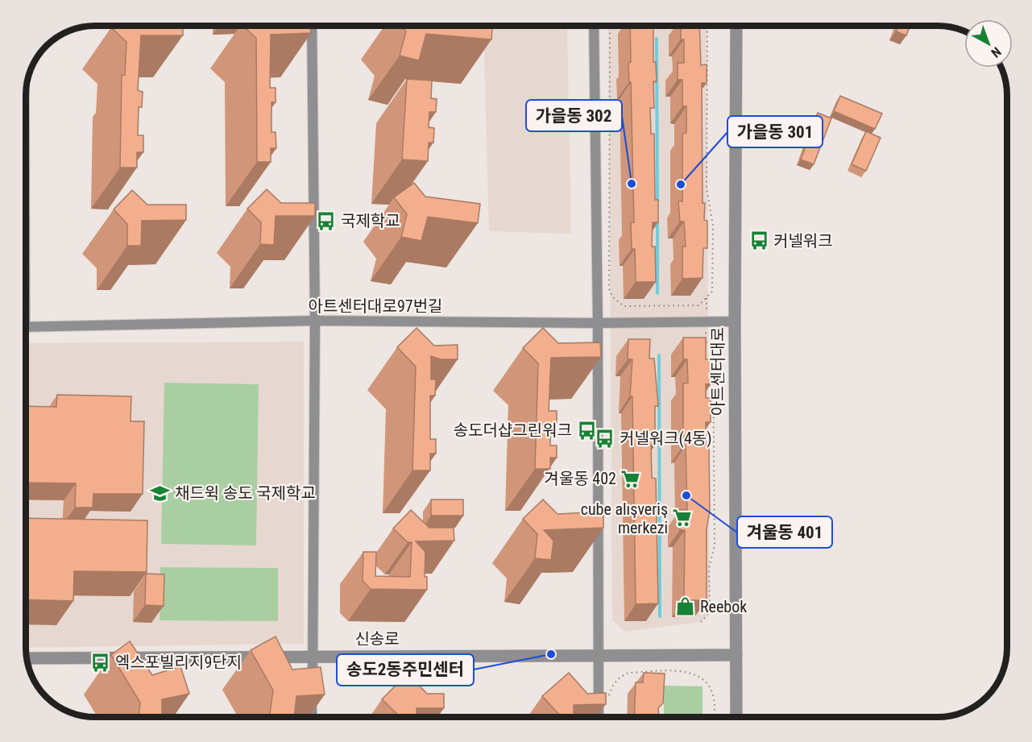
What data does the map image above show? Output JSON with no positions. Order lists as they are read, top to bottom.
{
  "streets": {
    "street": ["아트센터대로97번길", "아트센터대로", "신송로"]
  },
  "crossings": [
    ["아트센터대로97번길", "아트센터대로"],
    ["아트센터대로", "신송로"]
  ],
  "places": {
    "other": [
      "가을동 302",
      "가을동 301",
      "겨울동 401",
      "송도2동주민센터"
    ],
    "bus stop": [
      "국제학교",
      "커넬워크",
      "송도더샵그린워크",
      "커넬워크(4동)",
      "엑스포빌리지9단지"
    ],
    "supermarket": ["겨울동 402", "cube alışveriş merkezi"],
    "school or university": ["채드윅 송도 국제학교"],
    "shop": ["Reebok"]
  },
  "north": "bottom right"
}
